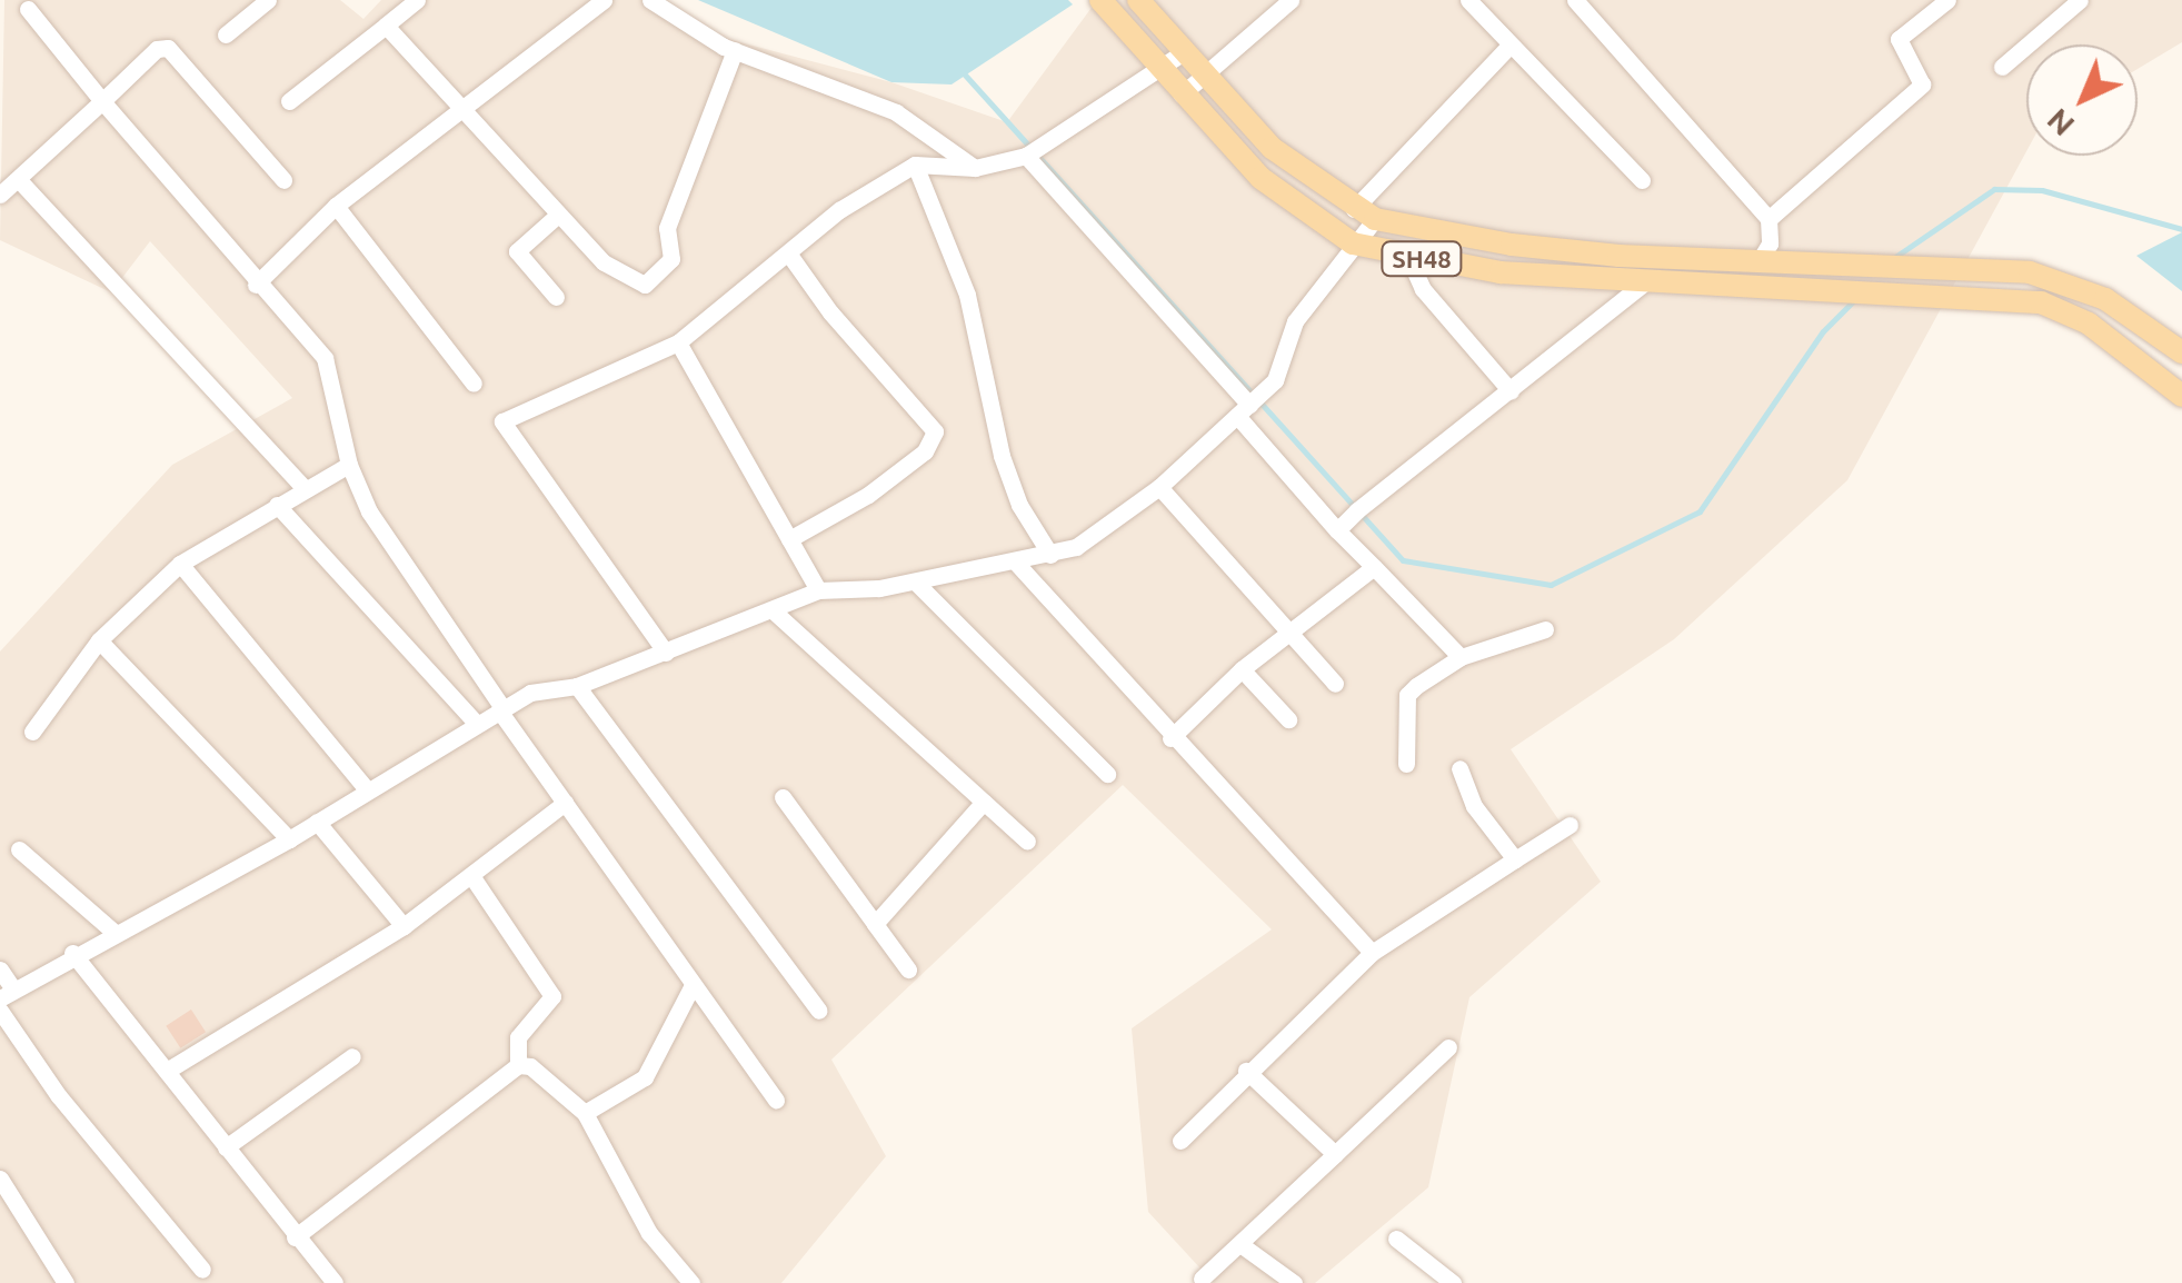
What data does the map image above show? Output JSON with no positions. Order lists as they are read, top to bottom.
{
  "streets": {
    "main road": ["SH48"]
  },
  "north": "bottom left"
}
